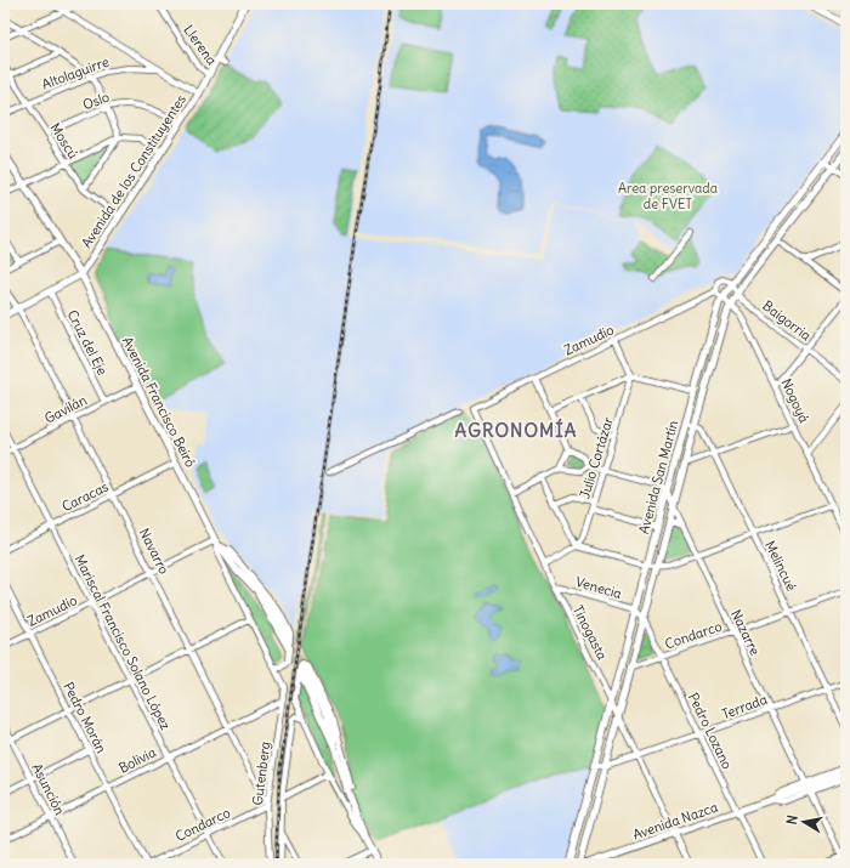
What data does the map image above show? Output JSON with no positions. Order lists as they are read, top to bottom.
{
  "streets": {
    "main road": [
      "Avenida de los Constituyentes",
      "Avenida Francisco Beiró",
      "Avenida San Martín",
      "Avenida Nazca"
    ],
    "street": [
      "Llerena",
      "Altolaguirre",
      "Oslo",
      "Moscú",
      "Baigorria",
      "Zamudio",
      "Cruz del Eje",
      "Nogoyá",
      "Gavilán",
      "Julio Cortázar",
      "Caracas",
      "Navarro",
      "Melincué",
      "Venecia",
      "Tinogasta",
      "Nazarre",
      "Condarco",
      "Mariscal Francisco Solano López",
      "Terrada",
      "Pedro Morán",
      "Pedro Lozano",
      "Bolivia",
      "Gutenberg",
      "Asunción"
    ]
  },
  "crossings": [
    ["Llerena", "Avenida de los Constituyentes"],
    ["Altolaguirre", "Moscú"],
    ["Oslo", "Moscú"],
    ["Oslo", "Avenida de los Constituyentes"],
    ["Moscú", "Avenida de los Constituyentes"],
    ["Avenida de los Constituyentes", "Cruz del Eje"],
    ["Avenida de los Constituyentes", "Avenida Francisco Beiró"],
    ["Avenida de los Constituyentes", "Navarro"],
    ["Baigorria", "Avenida San Martín"],
    ["Zamudio", "Nogoyá"],
    ["Zamudio", "Avenida Francisco Beiró"],
    ["Zamudio", "Navarro"],
    ["Zamudio", "Tinogasta"],
    ["Zamudio", "Mariscal Francisco Solano López"],
    ["Zamudio", "Pedro Morán"],
    ["Cruz del Eje", "Gavilán"],
    ["Nogoyá", "Avenida San Martín"],
    ["Avenida Francisco Beiró", "Gavilán"],
    ["Avenida Francisco Beiró", "Caracas"],
    ["Avenida Francisco Beiró", "Gutenberg"],
    ["Gavilán", "Navarro"],
    ["Gavilán", "Mariscal Francisco Solano López"],
    ["Avenida San Martín", "Melincué"],
    ["Avenida San Martín", "Venecia"],
    ["Avenida San Martín", "Tinogasta"],
    ["Avenida San Martín", "Nazarre"],
    ["Avenida San Martín", "Condarco"],
    ["Avenida San Martín", "Terrada"],
    ["Avenida San Martín", "Pedro Lozano"],
    ["Caracas", "Navarro"],
    ["Caracas", "Mariscal Francisco Solano López"],
    ["Navarro", "Condarco"],
    ["Navarro", "Bolivia"],
    ["Navarro", "Gutenberg"],
    ["Melincué", "Condarco"],
    ["Melincué", "Terrada"],
    ["Venecia", "Tinogasta"],
    ["Venecia", "Pedro Lozano"],
    ["Tinogasta", "Terrada"],
    ["Tinogasta", "Avenida Nazca"],
    ["Nazarre", "Condarco"],
    ["Nazarre", "Terrada"],
    ["Nazarre", "Avenida Nazca"],
    ["Condarco", "Mariscal Francisco Solano López"],
    ["Condarco", "Pedro Morán"],
    ["Condarco", "Pedro Lozano"],
    ["Condarco", "Gutenberg"],
    ["Mariscal Francisco Solano López", "Bolivia"],
    ["Terrada", "Pedro Lozano"],
    ["Pedro Morán", "Bolivia"],
    ["Pedro Lozano", "Avenida Nazca"],
    ["Bolivia", "Gutenberg"],
    ["Bolivia", "Asunción"]
  ],
  "districts": ["AGRONOMÍA"],
  "parks": ["Area preservada de FVET"],
  "north": "left"
}
